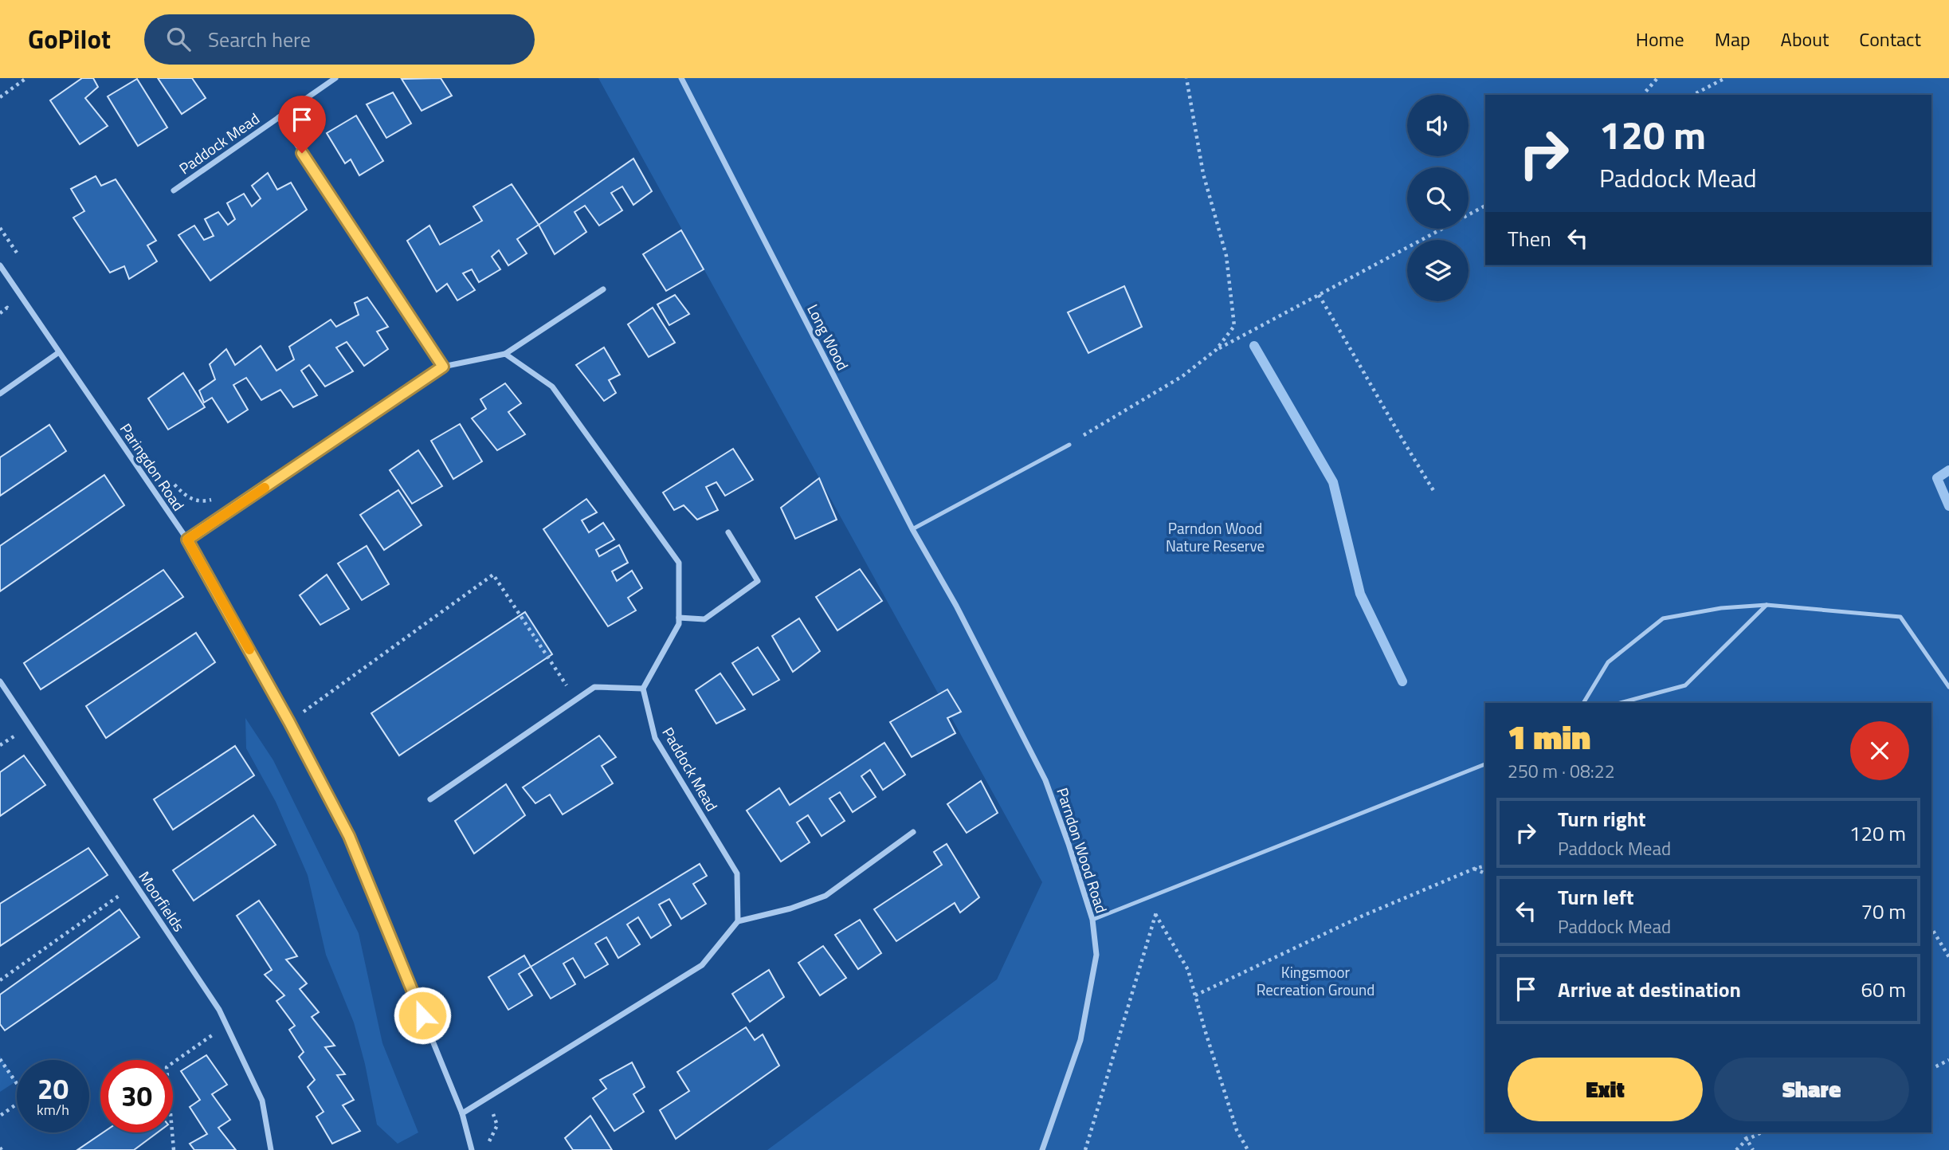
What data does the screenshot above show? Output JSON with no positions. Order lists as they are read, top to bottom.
{
  "streets": {
    "street": [
      "Paddock Mead",
      "Long Wood",
      "Paringdon Road",
      "Parndon Wood Road",
      "Moorfields"
    ]
  },
  "crossings": [
    ["Long Wood", "Parndon Wood Road"]
  ],
  "parks": ["Parndon Wood Nature Reserve", "Kingsmoor Recreation Ground"],
  "page": {
    "header": "GoPilot",
    "search": "Search here",
    "nav": [
      "Home",
      "Map",
      "About",
      "Contact"
    ],
    "turn": ["120 m", "Paddock Mead"],
    "then": "Then",
    "heading": ["1 min", "250 m · 08:22"],
    "list": [
      {
        "name": "Turn right",
        "note": "Paddock Mead",
        "value": "120 m"
      },
      {
        "name": "Turn left",
        "note": "Paddock Mead",
        "value": "70 m"
      },
      {
        "name": "Arrive at destination",
        "value": "60 m"
      }
    ],
    "buttons": ["Exit", "Share"],
    "speed": "20 km/h",
    "limit": "30"
  }
}
